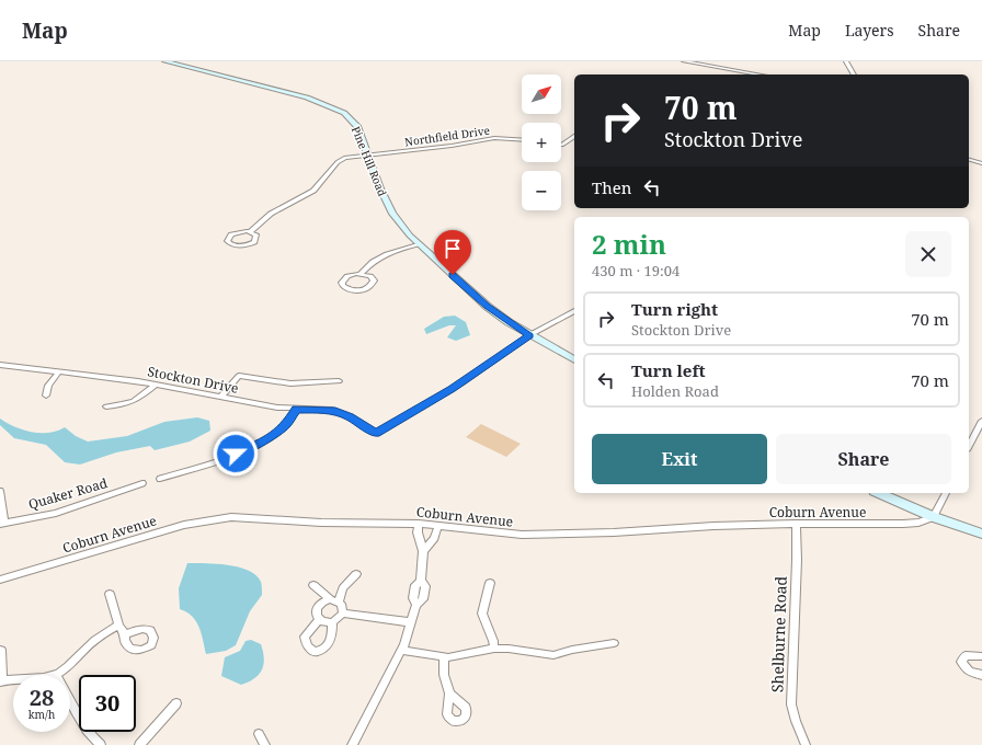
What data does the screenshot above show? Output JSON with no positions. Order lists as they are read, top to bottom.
{
  "streets": {
    "street": [
      "Northfield Drive",
      "Pine Hill Road",
      "Stockton Drive",
      "Quaker Road",
      "Coburn Avenue",
      "Shelburne Road"
    ]
  },
  "crossings": [
    ["Northfield Drive", "Pine Hill Road"],
    ["Pine Hill Road", "Stockton Drive"],
    ["Coburn Avenue", "Shelburne Road"]
  ],
  "north": "top right",
  "page": {
    "header": "Map",
    "nav": ["Map", "Layers", "Share"],
    "map_buttons": ["+", "−"],
    "turn": ["70 m", "Stockton Drive"],
    "then": "Then",
    "heading": ["2 min", "430 m · 19:04"],
    "list": [
      {
        "name": "Turn right",
        "note": "Stockton Drive",
        "value": "70 m"
      },
      {
        "name": "Turn left",
        "note": "Holden Road",
        "value": "70 m"
      }
    ],
    "buttons": ["Exit", "Share"],
    "speed": "28 km/h",
    "limit": "30"
  }
}
